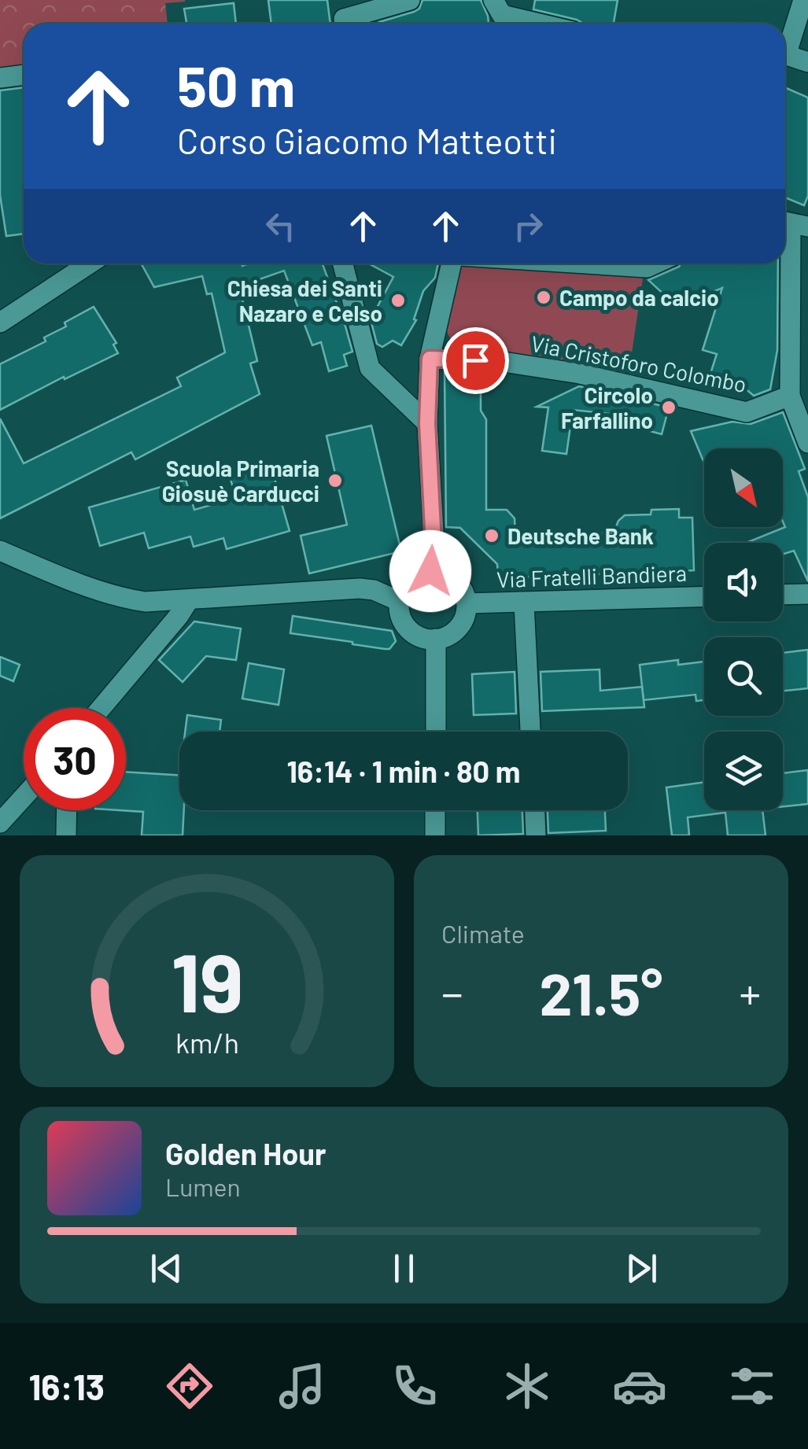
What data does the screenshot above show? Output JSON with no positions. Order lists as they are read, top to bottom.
{
  "streets": {
    "street": ["Via Cristoforo Colombo", "Via Fratelli Bandiera"]
  },
  "places": [
    "Campo da calcio",
    "Chiesa dei Santi Nazaro e Celso",
    "Circolo Farfallino",
    "Scuola Primaria Giosuè Carducci",
    "Deutsche Bank"
  ],
  "north": "bottom right",
  "page": {
    "turn": ["50 m", "Corso Giacomo Matteotti"],
    "limit": "30",
    "trip": "16:14 · 1 min · 80 m",
    "tile": "Climate",
    "heat": ["−", "21.5°", "+"],
    "song": ["Golden Hour", "Lumen"],
    "tabs": "16:13",
    "gauge": ["19", "km/h"]
  }
}
